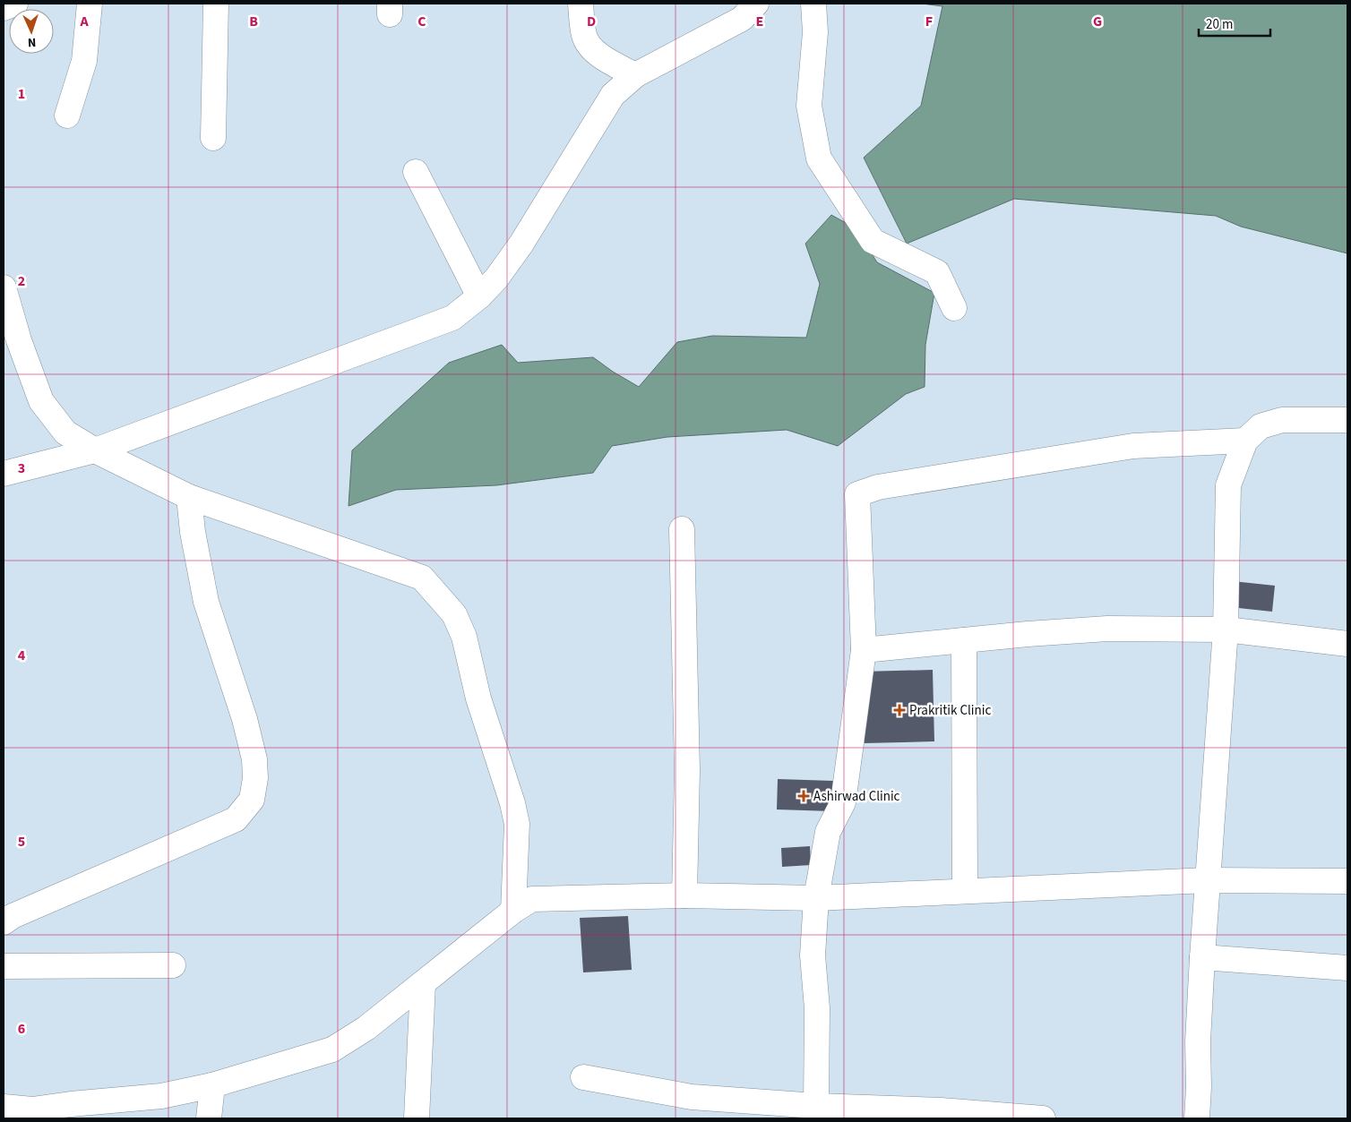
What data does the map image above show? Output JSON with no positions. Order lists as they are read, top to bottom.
{
  "places": {
    "health": ["Prakritik Clinic", "Ashirwad Clinic"]
  },
  "scale_bar": "20 m",
  "north": "bottom",
  "grid": {
    "columns": [
      "A",
      "B",
      "C",
      "D",
      "E",
      "F",
      "G"
    ],
    "rows": [
      "1",
      "2",
      "3",
      "4",
      "5",
      "6"
    ]
  }
}
